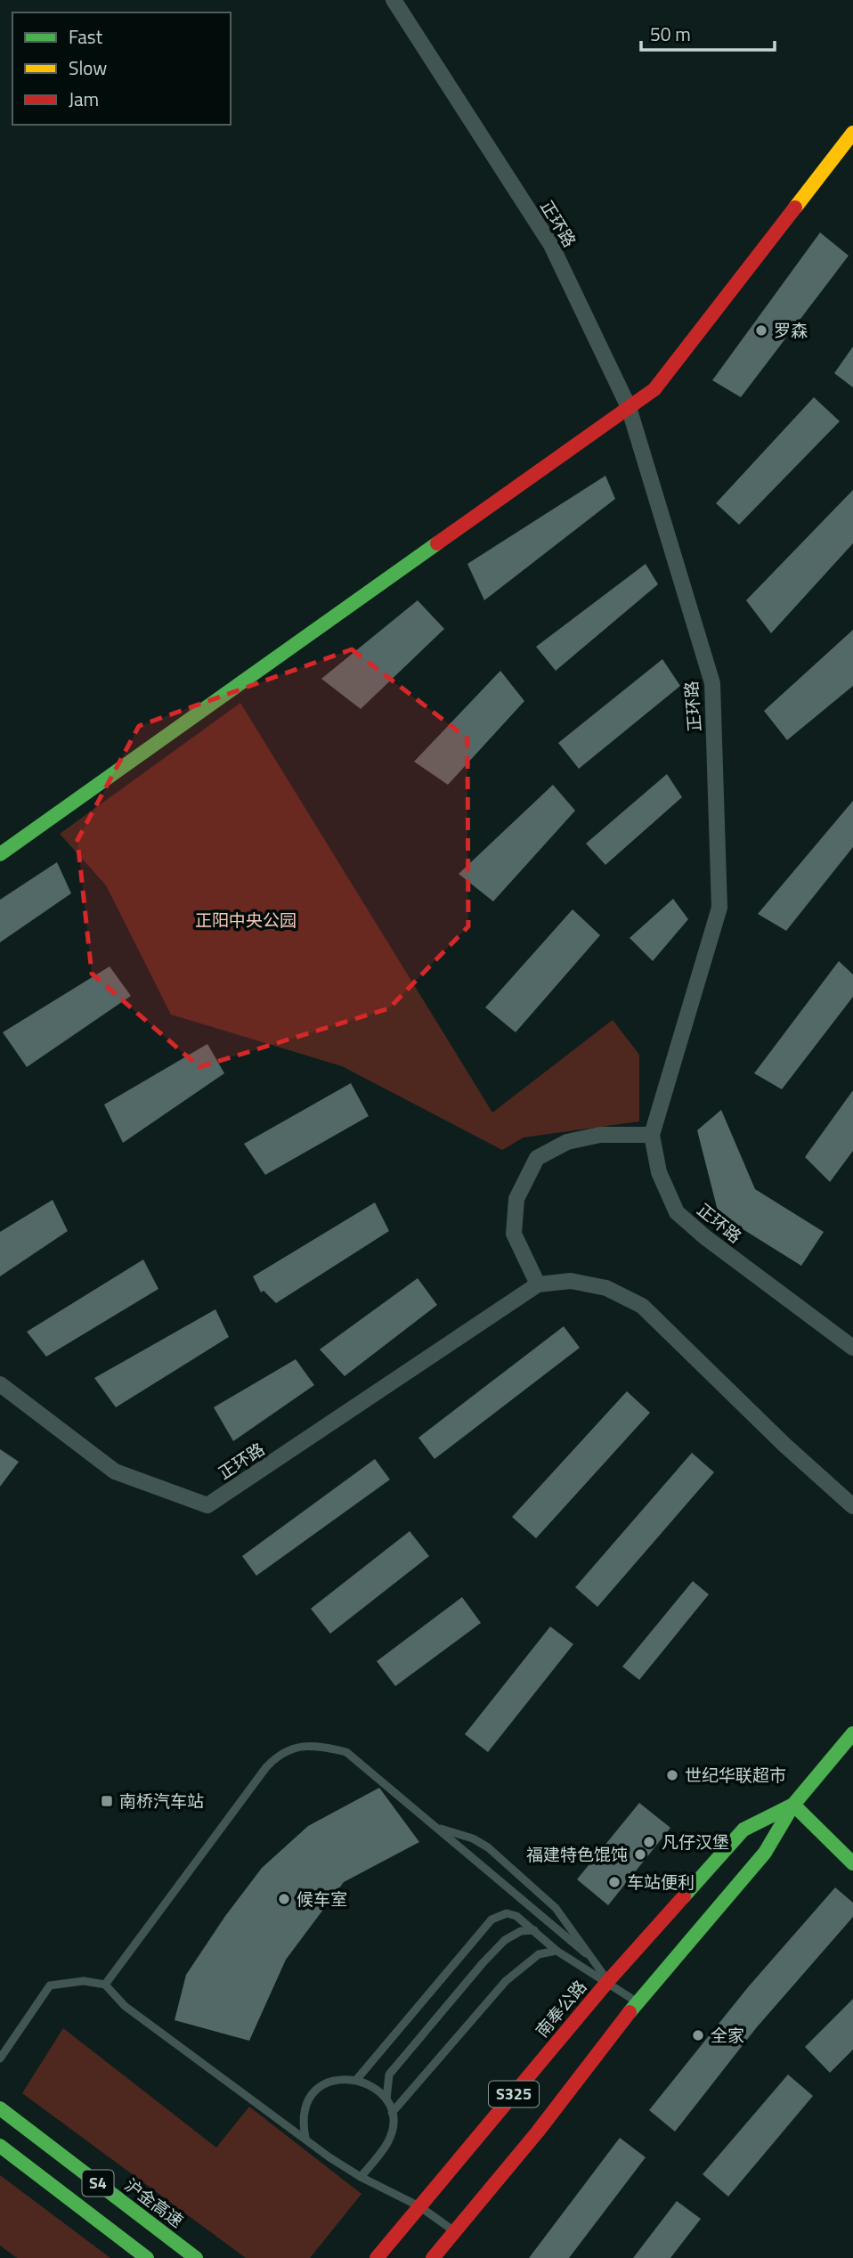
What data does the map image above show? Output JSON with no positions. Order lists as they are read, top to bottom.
{
  "streets": {
    "main road": [
      "南奉公路",
      "S325",
      "S4",
      "沪金高速"
    ],
    "street": ["正环路"]
  },
  "parks": ["正阳中央公园"],
  "places": {
    "other": [
      "罗森",
      "世纪华联超市",
      "凡仔汉堡",
      "福建特色馄饨",
      "车站便利",
      "候车室",
      "全家"
    ],
    "transit": ["南桥汽车站"]
  },
  "legend": ["Fast", "Slow", "Jam"],
  "scale_bar": "50 m"
}
